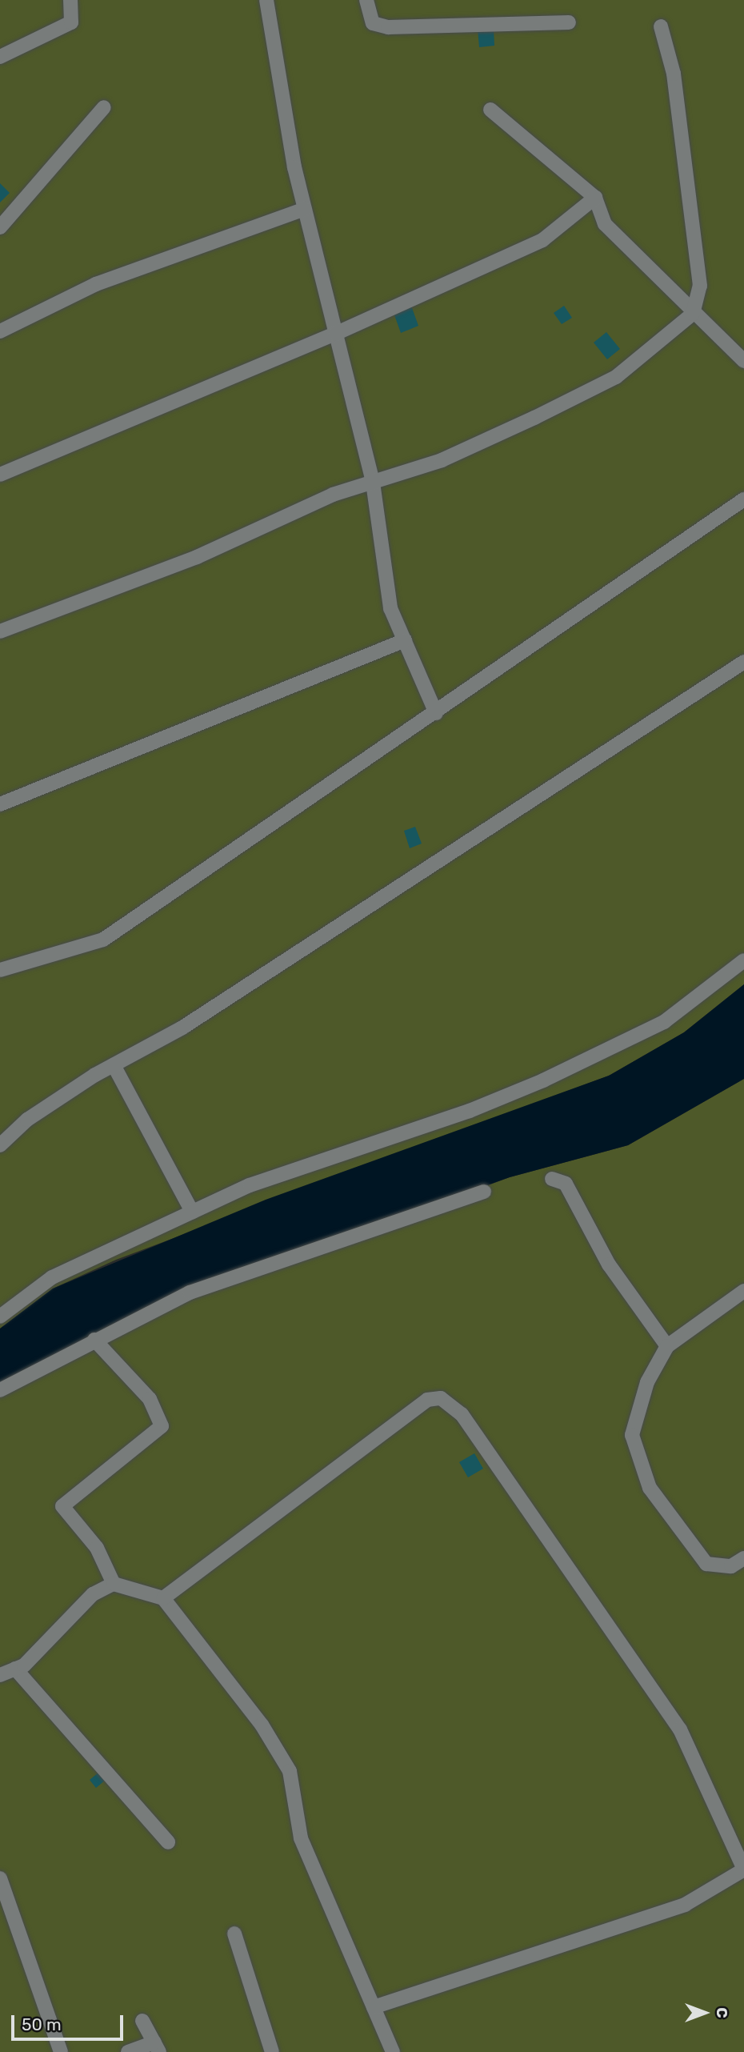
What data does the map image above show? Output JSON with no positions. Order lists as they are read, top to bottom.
{
  "scale_bar": "50 m",
  "north": "right"
}
